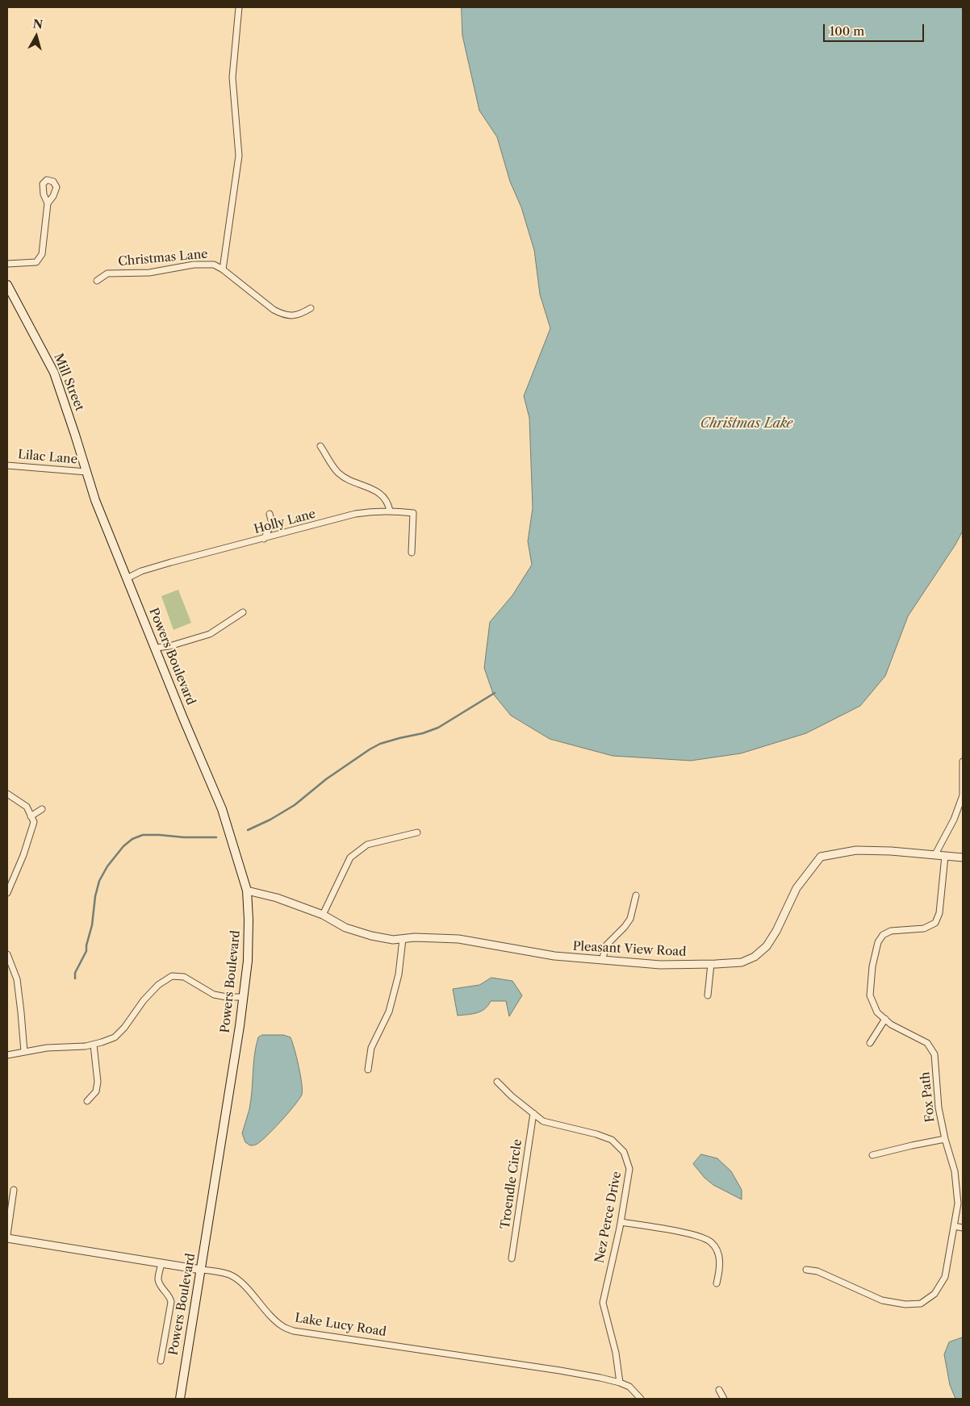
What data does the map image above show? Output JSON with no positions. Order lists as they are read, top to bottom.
{
  "streets": {
    "main road": ["Mill Street", "Powers Boulevard"],
    "street": [
      "Christmas Lane",
      "Lilac Lane",
      "Holly Lane",
      "Pleasant View Road",
      "Fox Path",
      "Troendle Circle",
      "Nez Perce Drive",
      "Lake Lucy Road"
    ]
  },
  "crossings": [
    ["Mill Street", "Lilac Lane"],
    ["Mill Street", "Powers Boulevard"],
    ["Lilac Lane", "Powers Boulevard"],
    ["Holly Lane", "Powers Boulevard"],
    ["Powers Boulevard", "Pleasant View Road"],
    ["Powers Boulevard", "Lake Lucy Road"],
    ["Pleasant View Road", "Fox Path"],
    ["Troendle Circle", "Nez Perce Drive"],
    ["Nez Perce Drive", "Lake Lucy Road"]
  ],
  "water": ["Christmas Lake"],
  "scale_bar": "100 m",
  "north": "top"
}
